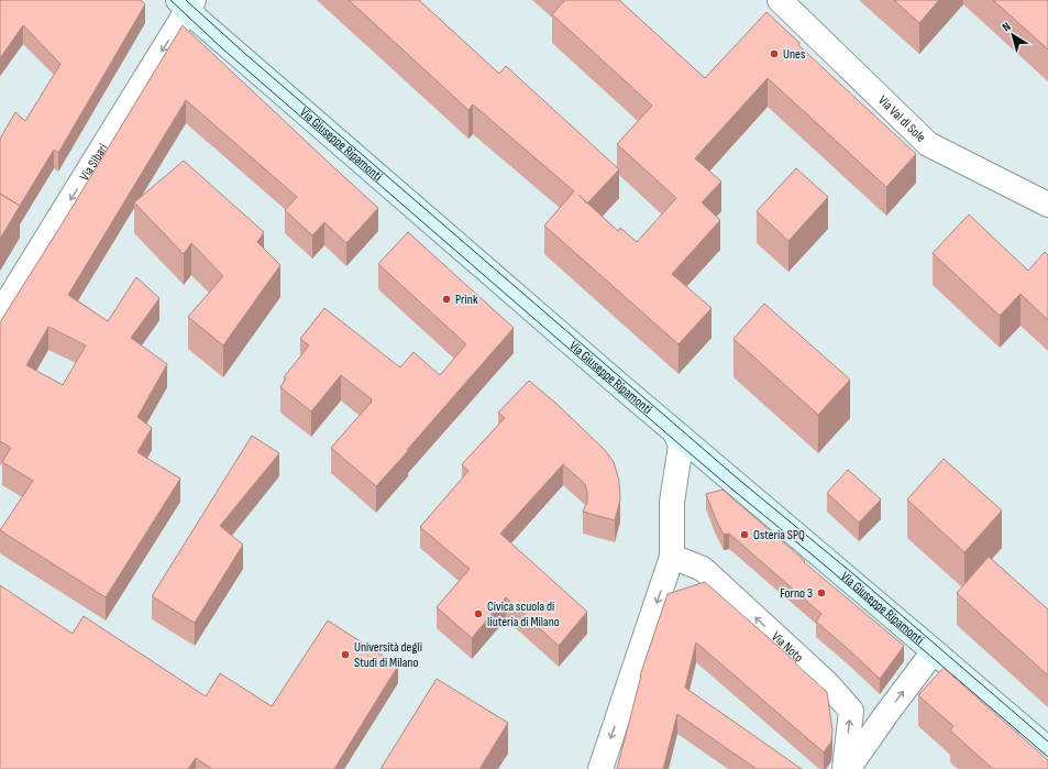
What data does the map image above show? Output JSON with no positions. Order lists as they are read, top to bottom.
{
  "streets": {
    "street": [
      "Via Val di Sole",
      "Via Giuseppe Ripamonti",
      "Via Sibari",
      "Via Noto"
    ]
  },
  "crossings": [
    ["Via Giuseppe Ripamonti", "Via Sibari"]
  ],
  "one_way": ["Via Sibari", "Via Noto"],
  "places": [
    "Unes",
    "Prink",
    "Osteria SPQ",
    "Forno 3",
    "Civica scuola di liuteria di Milano",
    "Università degli Studi di Milano"
  ],
  "north": "top left"
}
